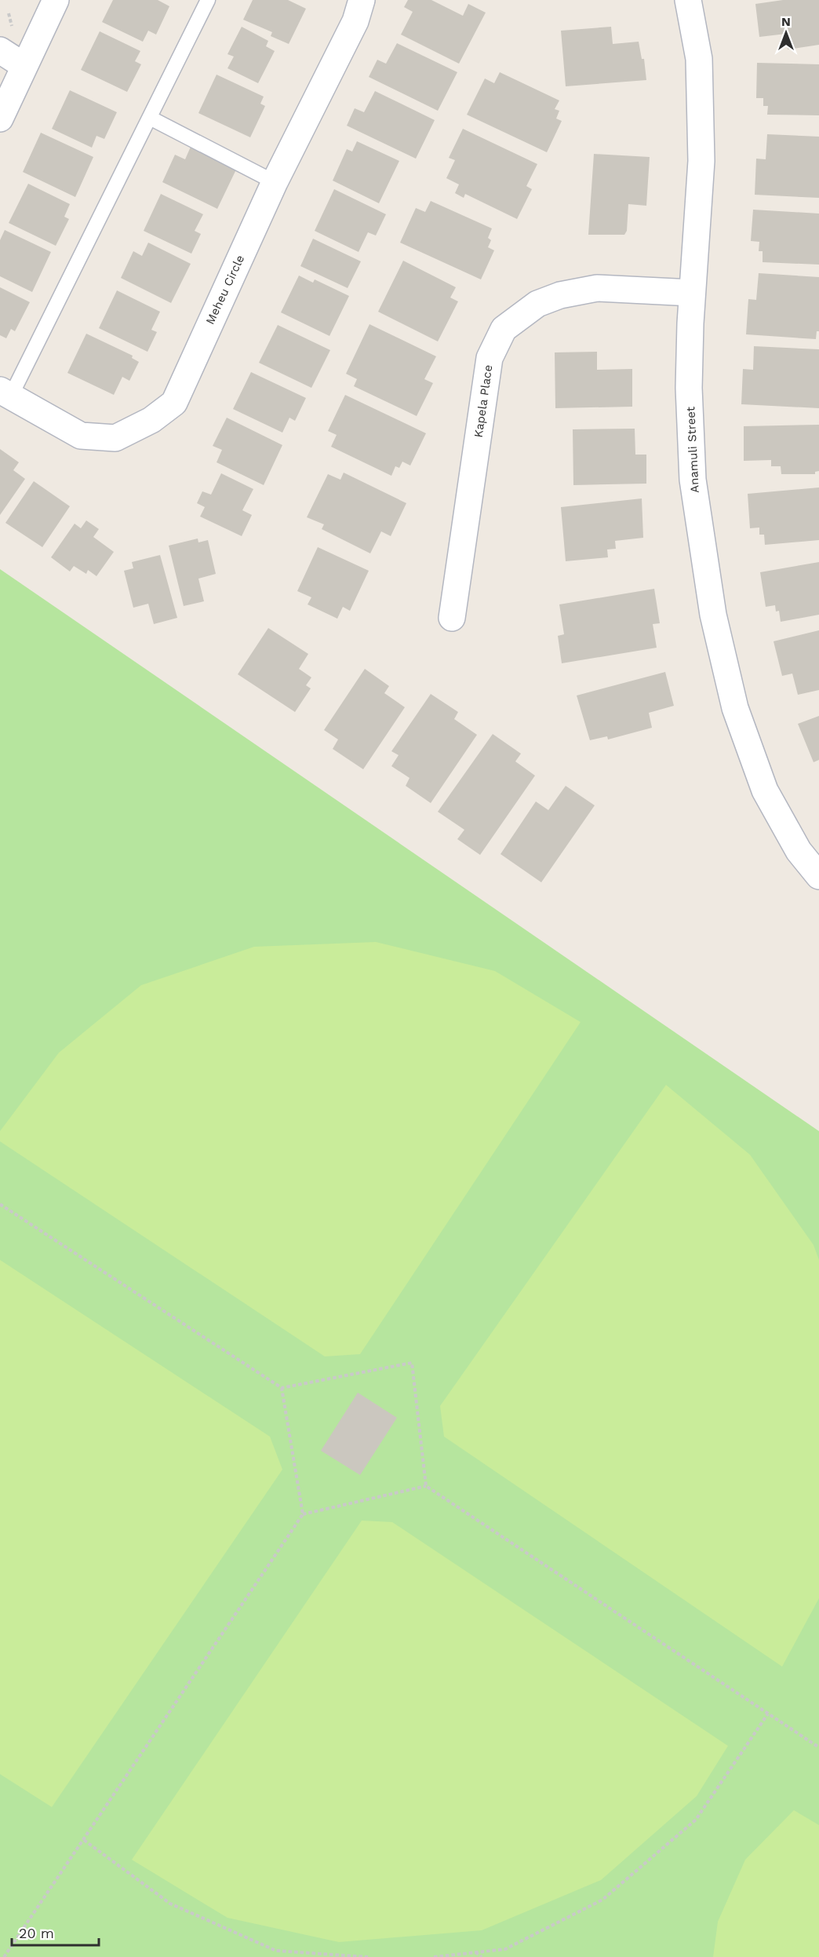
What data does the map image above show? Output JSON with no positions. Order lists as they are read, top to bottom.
{
  "streets": {
    "street": ["Meheu Circle", "Kapela Place", "Anamuli Street"]
  },
  "crossings": [
    ["Kapela Place", "Anamuli Street"]
  ],
  "scale_bar": "20 m",
  "north": "top"
}
